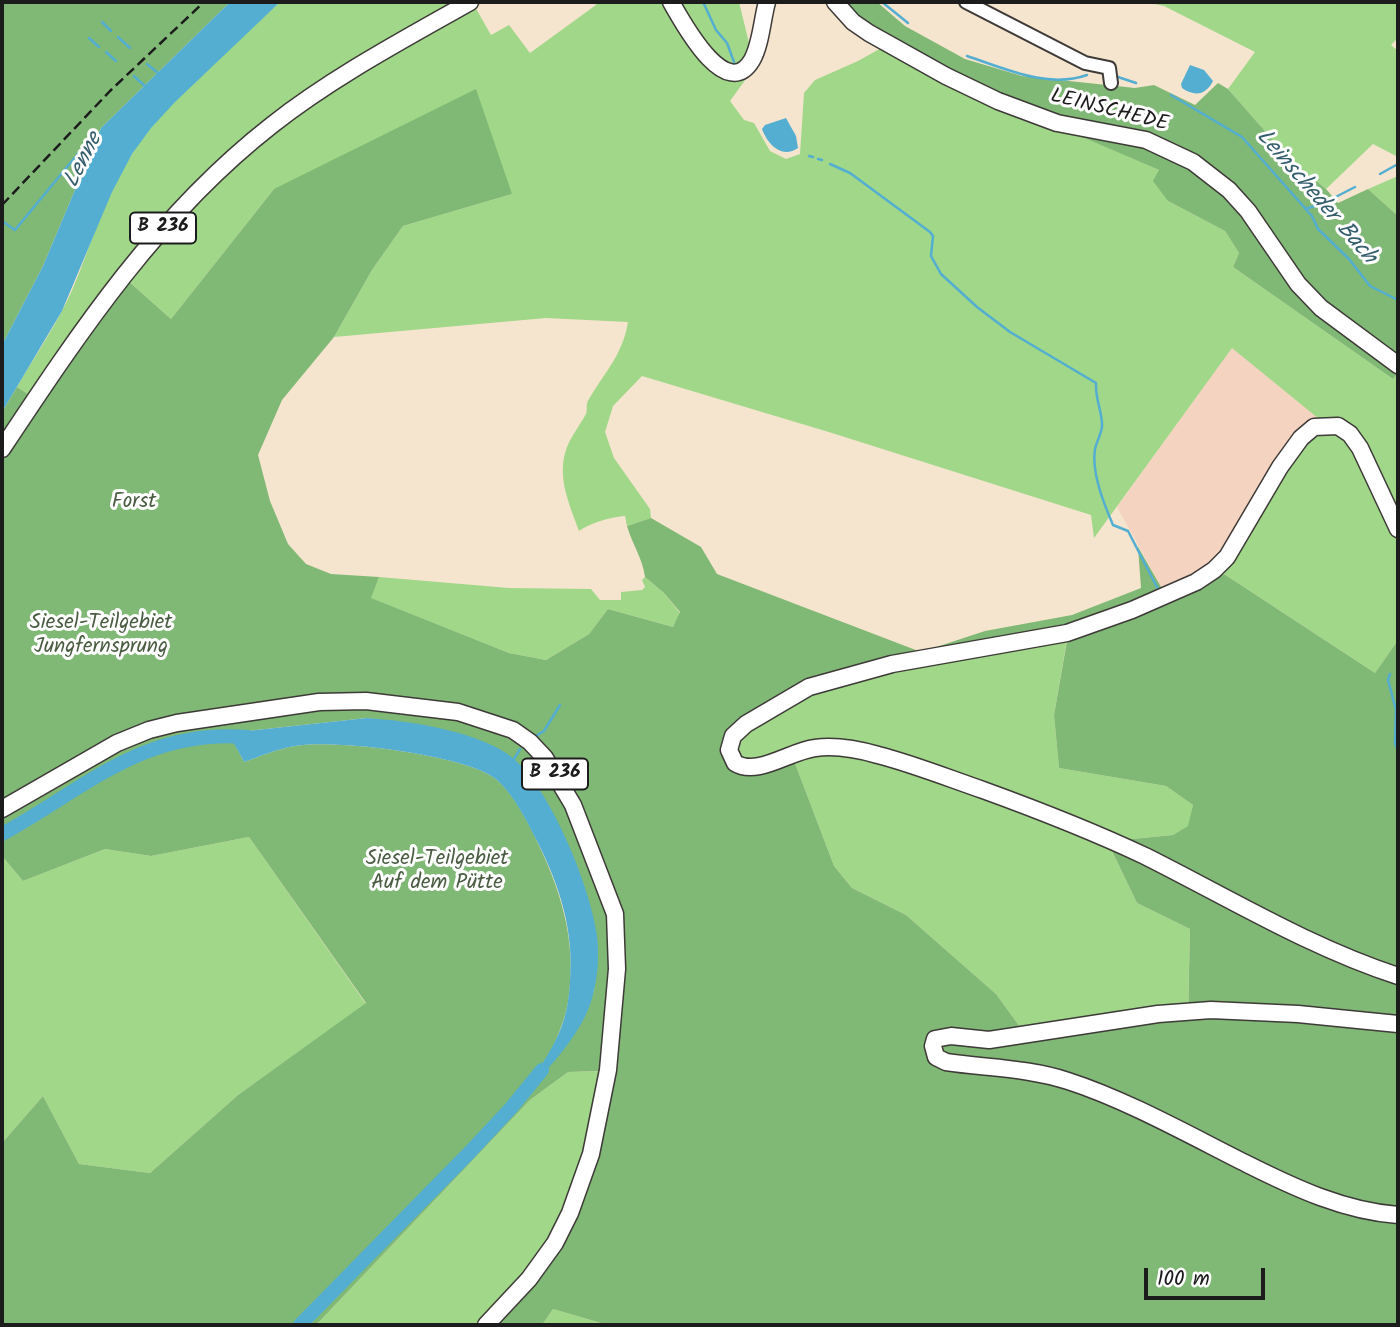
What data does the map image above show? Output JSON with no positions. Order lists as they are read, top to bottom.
{
  "streets": {
    "main road": ["LEINSCHEDE", "B 236"]
  },
  "water": ["Lenne", "Leinscheder Bach"],
  "parks": ["Forst", "Siesel-Teilgebiet Jungfernsprung", "Siesel-Teilgebiet Auf dem Pütte"],
  "scale_bar": "100 m"
}
